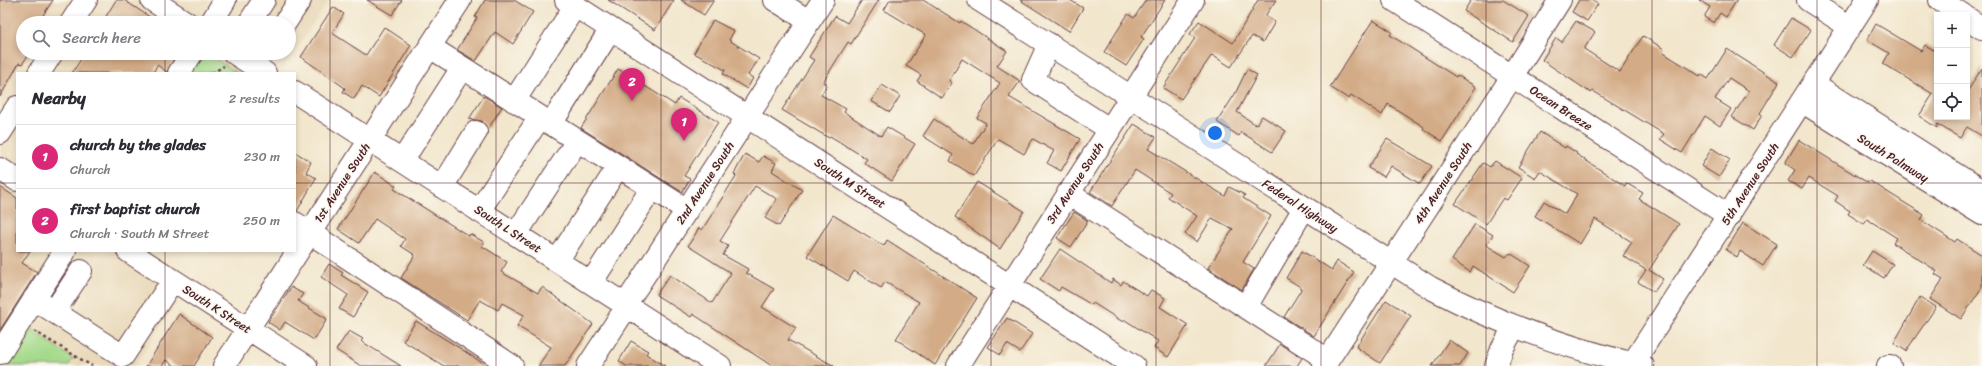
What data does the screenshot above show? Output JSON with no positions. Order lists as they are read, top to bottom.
{
  "streets": {
    "street": [
      "Ocean Breeze",
      "South Palmway",
      "1st Avenue South",
      "2nd Avenue South",
      "South M Street",
      "3rd Avenue South",
      "4th Avenue South",
      "5th Avenue South",
      "Federal Highway",
      "South L Street",
      "South K Street"
    ]
  },
  "crossings": [
    ["Ocean Breeze", "4th Avenue South"],
    ["Ocean Breeze", "5th Avenue South"],
    ["South Palmway", "5th Avenue South"],
    ["1st Avenue South", "South L Street"],
    ["1st Avenue South", "South K Street"],
    ["2nd Avenue South", "South M Street"],
    ["2nd Avenue South", "South L Street"],
    ["South M Street", "3rd Avenue South"],
    ["3rd Avenue South", "Federal Highway"],
    ["4th Avenue South", "Federal Highway"],
    ["5th Avenue South", "Federal Highway"]
  ],
  "page": {
    "map_buttons": ["+", "−"],
    "search": "Search here",
    "pins": ["2", "1"],
    "heading": ["Nearby", "2 results"],
    "list": [
      {
        "mark": "1",
        "name": "church by the glades",
        "note": "Church",
        "value": "230 m"
      },
      {
        "mark": "2",
        "name": "first baptist church",
        "note": "Church · South M Street",
        "value": "250 m"
      }
    ]
  }
}
